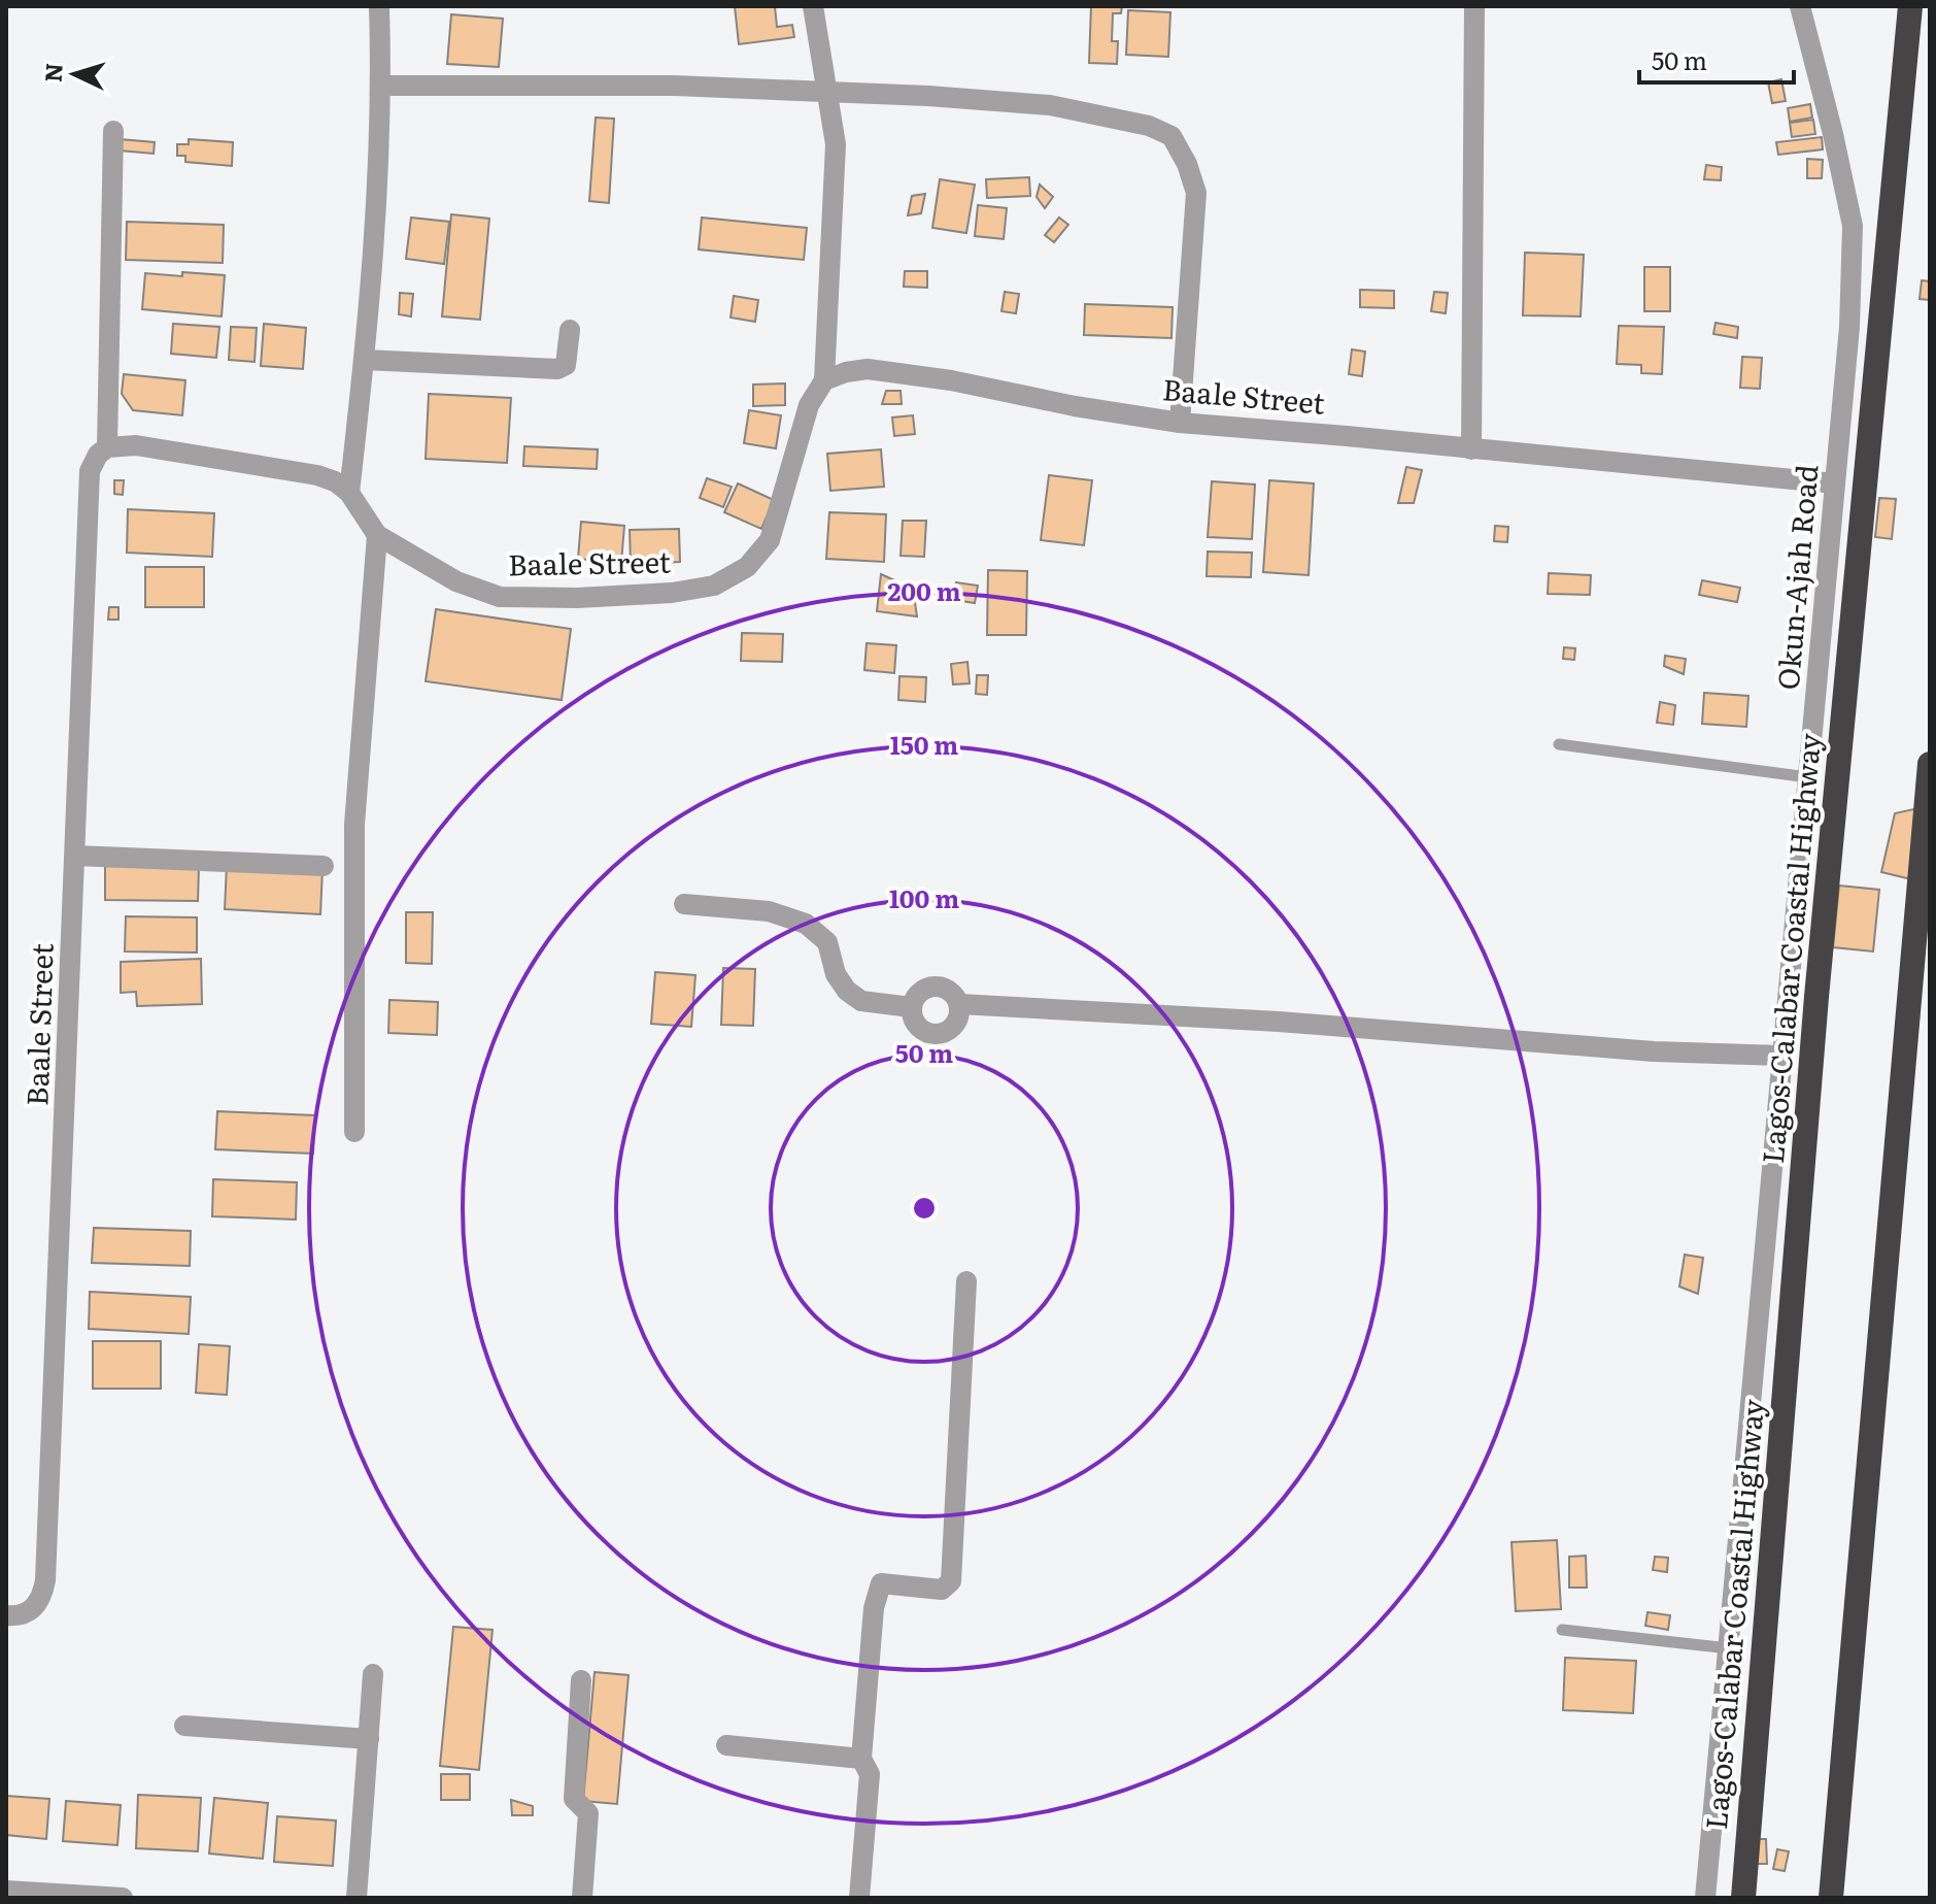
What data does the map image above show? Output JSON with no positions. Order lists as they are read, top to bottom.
{
  "streets": {
    "highway": ["Lagos-Calabar Coastal Highway"],
    "street": ["Baale Street", "Okun-Ajah Road"]
  },
  "crossings": [
    ["Baale Street", "Okun-Ajah Road"]
  ],
  "scale_bar": "50 m",
  "north": "left",
  "rings": [
    "200 m",
    "150 m",
    "100 m",
    "50 m"
  ]
}
